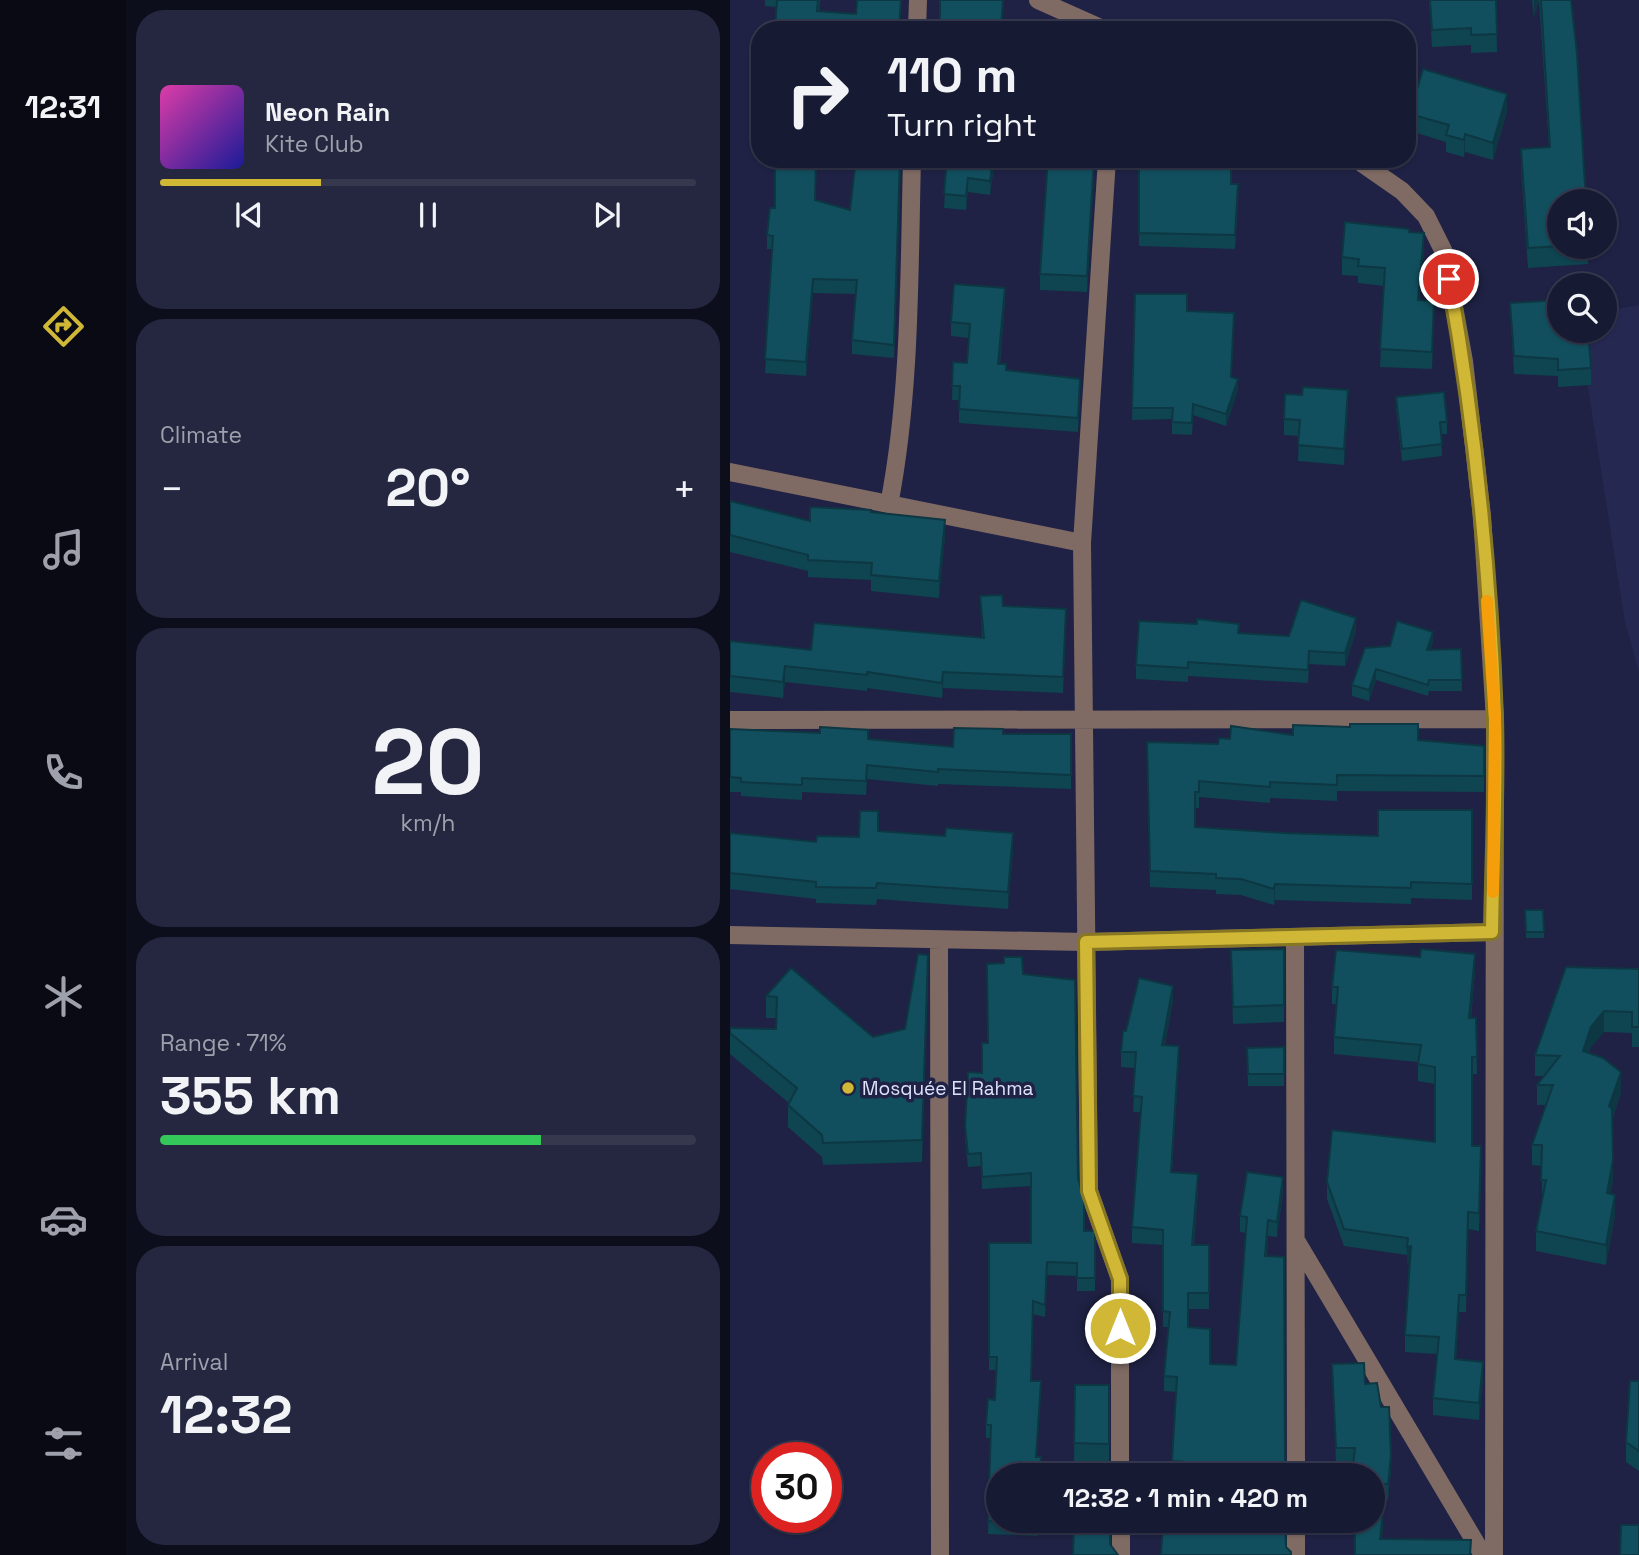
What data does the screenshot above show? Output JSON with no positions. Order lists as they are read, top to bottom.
{
  "places": ["Mosquée El Rahma"],
  "page": {
    "tabs": "12:31",
    "turn": ["110 m", "Turn right"],
    "song": ["Neon Rain", "Kite Club"],
    "tile": [
      "Climate",
      ["20", "km/h"],
      ["Range · 71%", "355 km"],
      ["Arrival", "12:32"]
    ],
    "heat": ["−", "20°", "+"],
    "limit": "30",
    "trip": "12:32 · 1 min · 420 m"
  }
}
